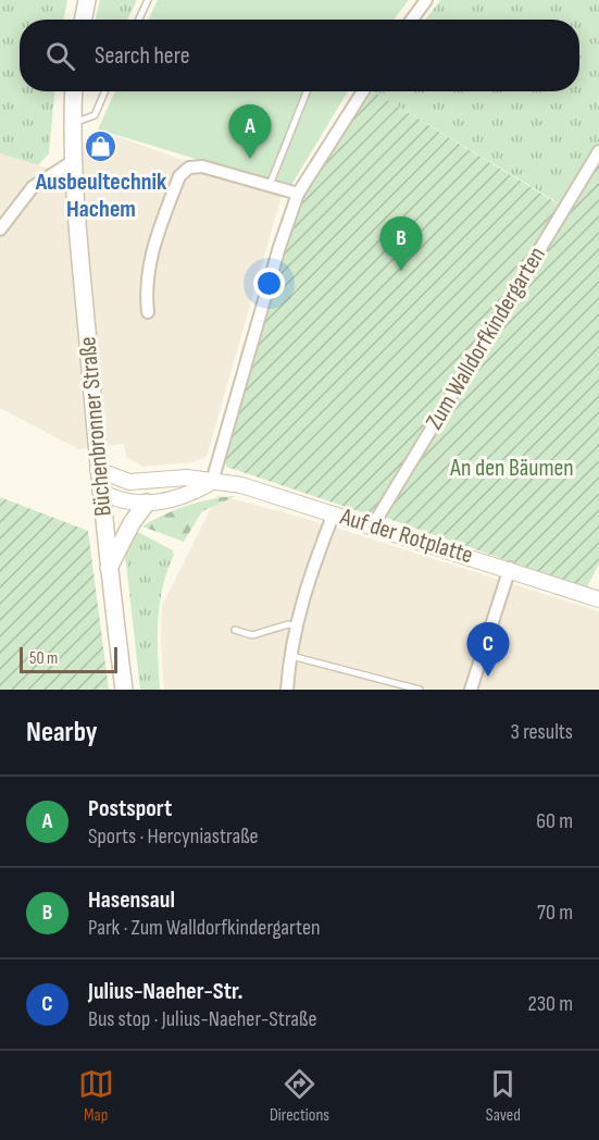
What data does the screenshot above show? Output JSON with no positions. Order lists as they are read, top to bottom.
{
  "streets": {
    "main road": ["Büchenbronner Straße"],
    "street": ["Zum Walldorfkindergarten", "Auf der Rotplatte"]
  },
  "crossings": [
    ["Zum Walldorfkindergarten", "Auf der Rotplatte"],
    ["Büchenbronner Straße", "Auf der Rotplatte"]
  ],
  "parks": ["An den Bäumen"],
  "places": {
    "shop": ["Ausbeultechnik Hachem"]
  },
  "scale_bar": "50 m",
  "page": {
    "search": "Search here",
    "pins": ["A", "B", "C"],
    "scale": "50 m",
    "heading": ["Nearby", "3 results"],
    "list": [
      {
        "mark": "A",
        "name": "Postsport",
        "note": "Sports · Hercyniastraße",
        "value": "60 m"
      },
      {
        "mark": "B",
        "name": "Hasensaul",
        "note": "Park · Zum Walldorfkindergarten",
        "value": "70 m"
      },
      {
        "mark": "C",
        "name": "Julius-Naeher-Str.",
        "note": "Bus stop · Julius-Naeher-Straße",
        "value": "230 m"
      }
    ],
    "nav": ["Map", "Directions", "Saved"]
  }
}
